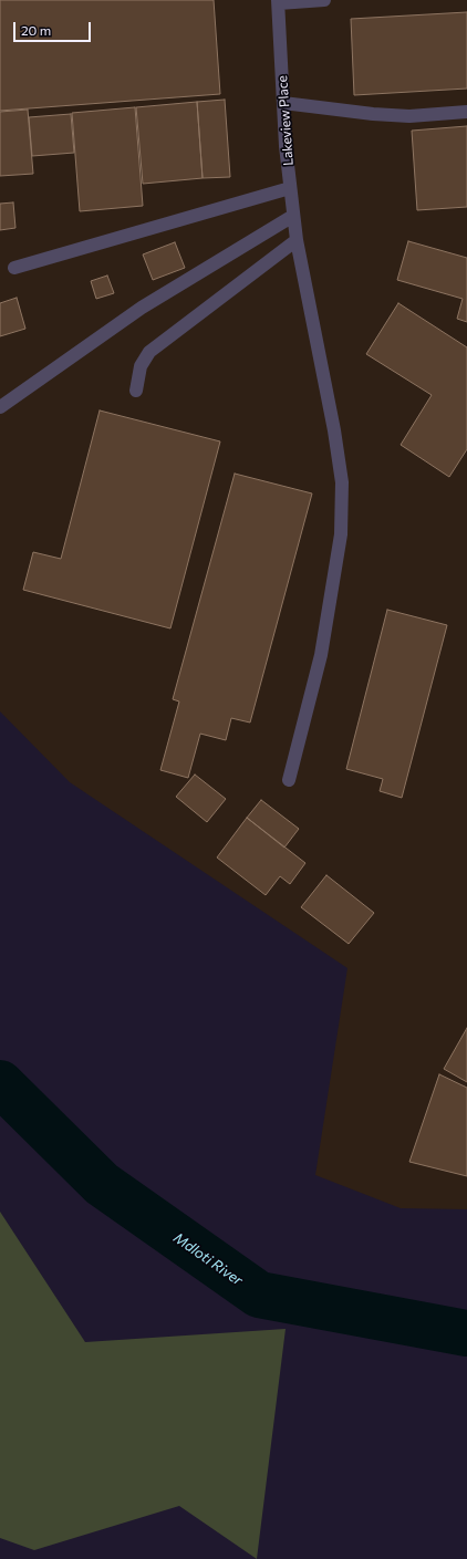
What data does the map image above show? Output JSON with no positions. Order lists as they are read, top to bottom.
{
  "streets": {
    "lane": ["Lakeview Place"]
  },
  "water": ["Mdloti River"],
  "scale_bar": "20 m"
}
